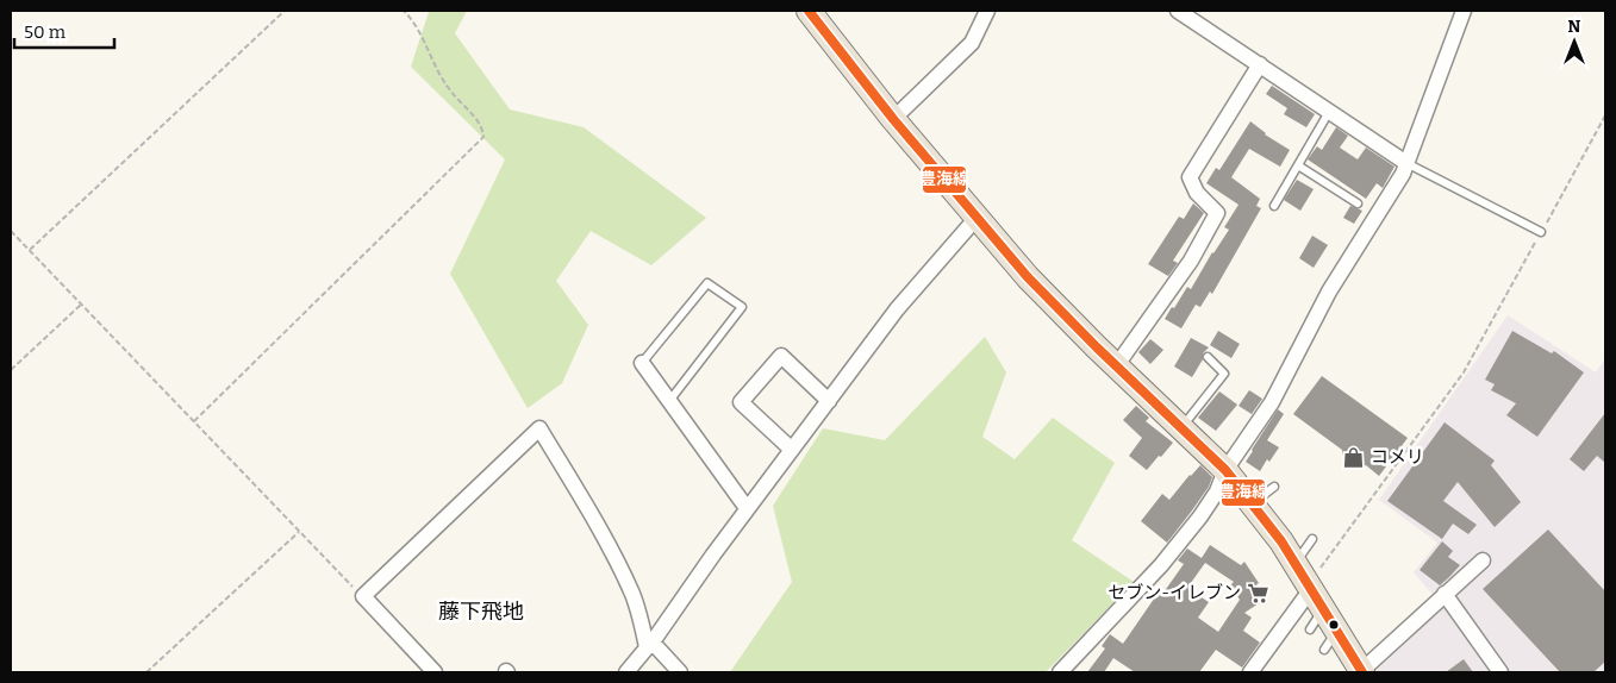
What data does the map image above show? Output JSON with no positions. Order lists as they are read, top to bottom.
{
  "districts": ["藤下飛地"],
  "places": {
    "shop": ["コメリ"],
    "supermarket": ["セブン-イレブン"]
  },
  "lines": ["transit line 豊海線"],
  "scale_bar": "50 m",
  "north": "top"
}
